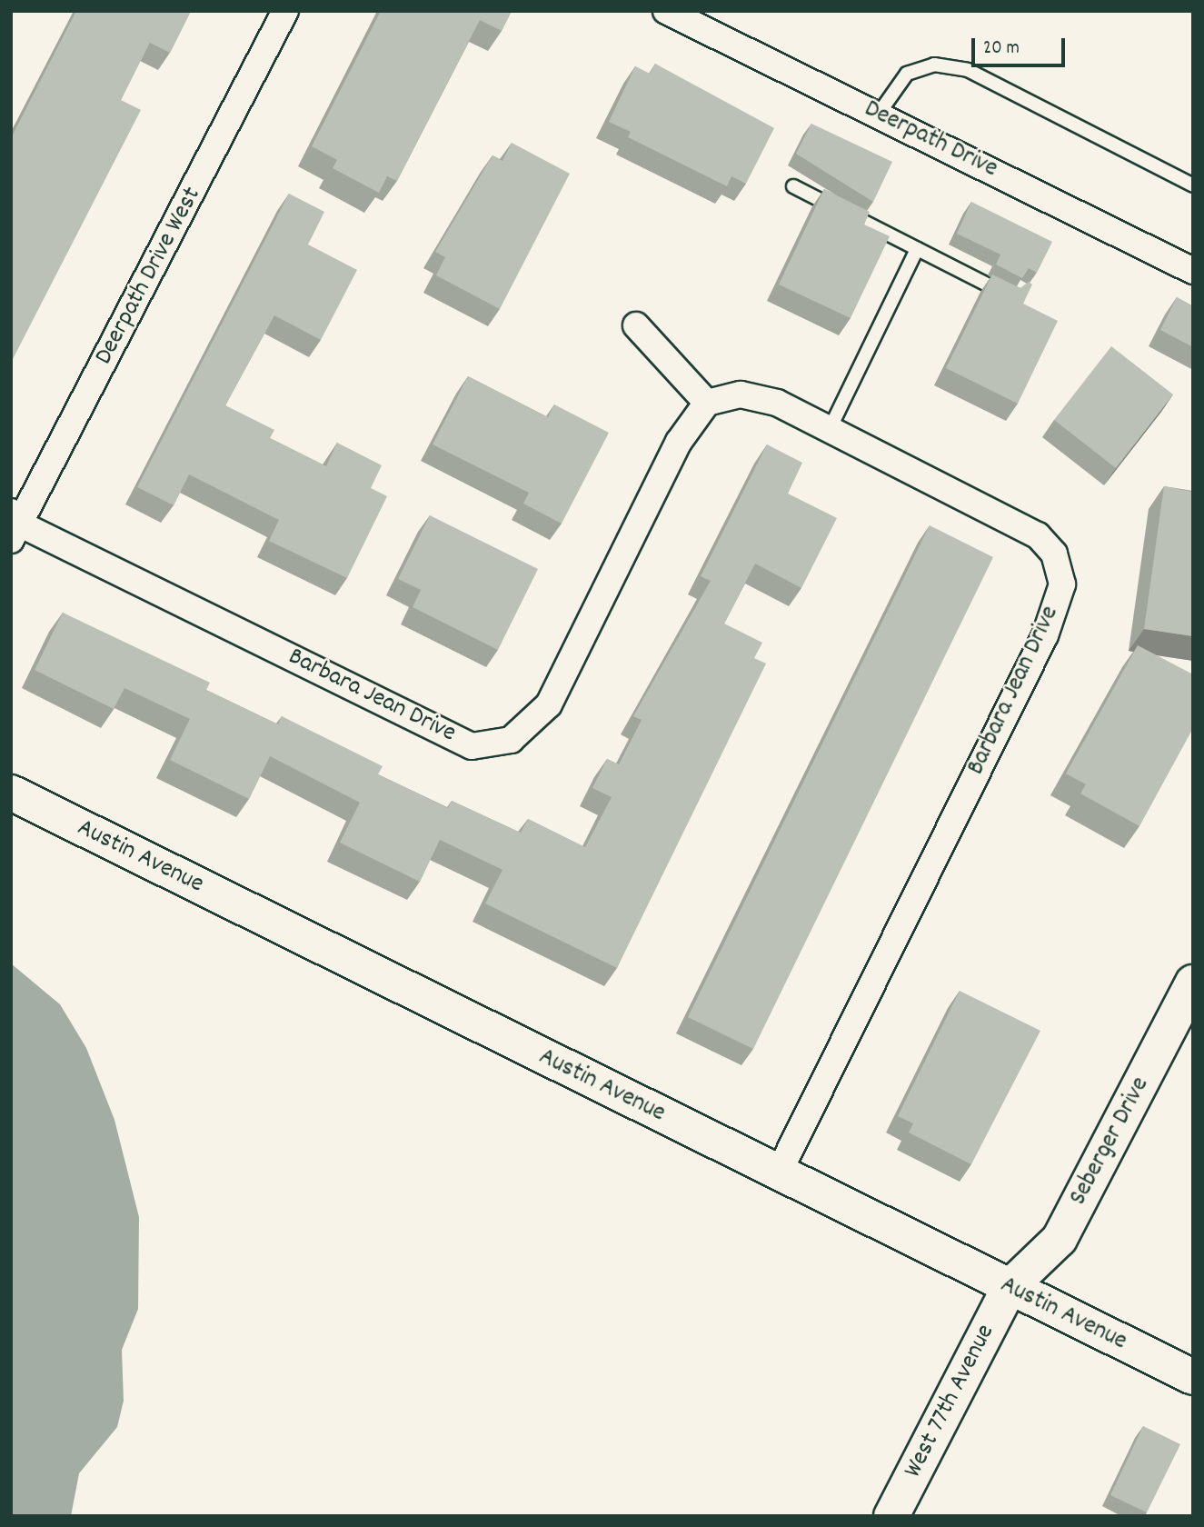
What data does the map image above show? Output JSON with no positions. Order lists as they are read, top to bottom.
{
  "streets": {
    "street": [
      "Deerpath Drive",
      "Deerpath Drive West",
      "Barbara Jean Drive",
      "Austin Avenue",
      "Seberger Drive",
      "West 77th Avenue"
    ]
  },
  "crossings": [
    ["Deerpath Drive West", "Barbara Jean Drive"],
    ["Barbara Jean Drive", "Austin Avenue"],
    ["Austin Avenue", "Seberger Drive"],
    ["Austin Avenue", "West 77th Avenue"],
    ["Seberger Drive", "West 77th Avenue"]
  ],
  "scale_bar": "20 m"
}
